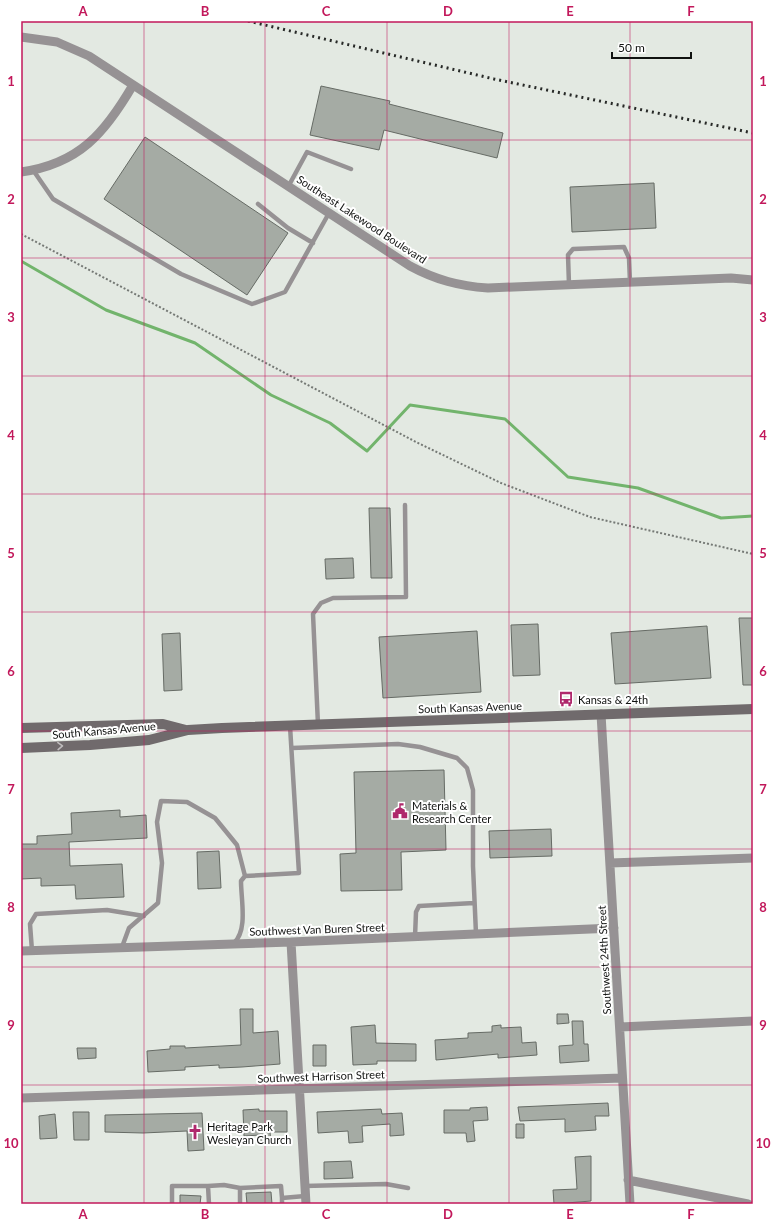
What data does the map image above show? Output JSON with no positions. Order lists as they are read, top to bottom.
{
  "streets": {
    "main road": ["South Kansas Avenue"],
    "street": [
      "Southeast Lakewood Boulevard",
      "Southwest Van Buren Street",
      "Southwest 24th Street",
      "Southwest Harrison Street"
    ]
  },
  "crossings": [
    ["South Kansas Avenue", "Southwest 24th Street"],
    ["Southwest Van Buren Street", "Southwest 24th Street"],
    ["Southwest 24th Street", "Southwest Harrison Street"]
  ],
  "places": {
    "bus stop": ["Kansas & 24th"],
    "public building": ["Materials & Research Center"],
    "church": ["Heritage Park Wesleyan Church"]
  },
  "scale_bar": "50 m",
  "grid": {
    "columns": [
      "A",
      "B",
      "C",
      "D",
      "E",
      "F"
    ],
    "rows": [
      "1",
      "2",
      "3",
      "4",
      "5",
      "6",
      "7",
      "8",
      "9",
      "10"
    ]
  }
}
